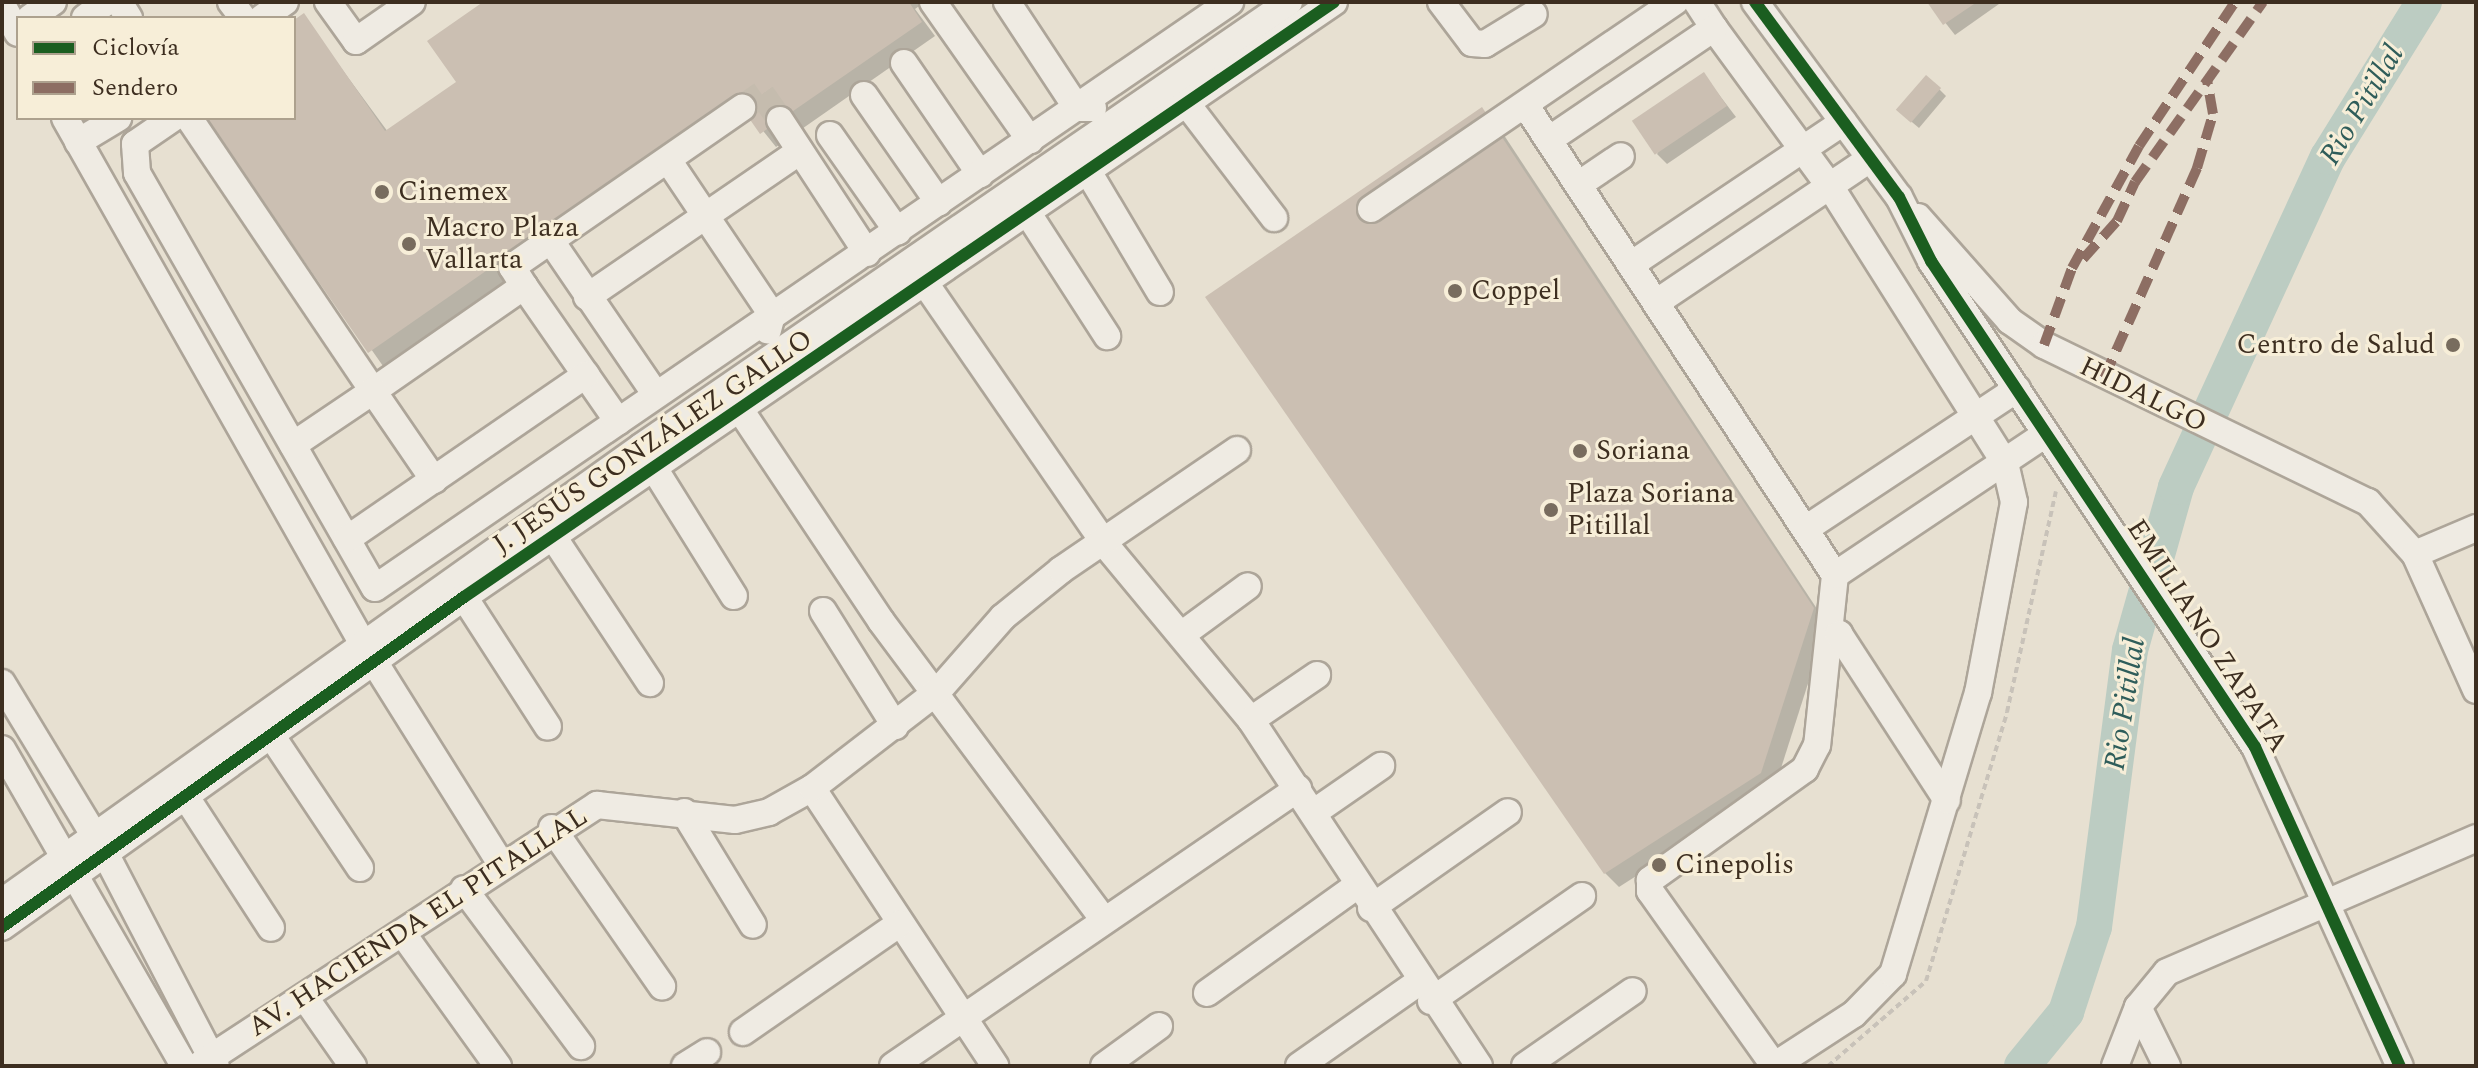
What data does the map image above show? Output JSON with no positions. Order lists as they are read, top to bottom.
{
  "streets": {
    "street": [
      "HIDALGO",
      "J. JESÚS GONZÁLEZ GALLO",
      "EMILIANO ZAPATA",
      "AV. HACIENDA EL PITALLAL"
    ]
  },
  "crossings": [
    ["HIDALGO", "EMILIANO ZAPATA"]
  ],
  "water": ["Rio Pitillal"],
  "places": [
    "Cinemex",
    "Macro Plaza Vallarta",
    "Coppel",
    "Centro de Salud",
    "Soriana",
    "Plaza Soriana Pitillal",
    "Cinepolis"
  ],
  "legend": ["Ciclovía", "Sendero"]
}
